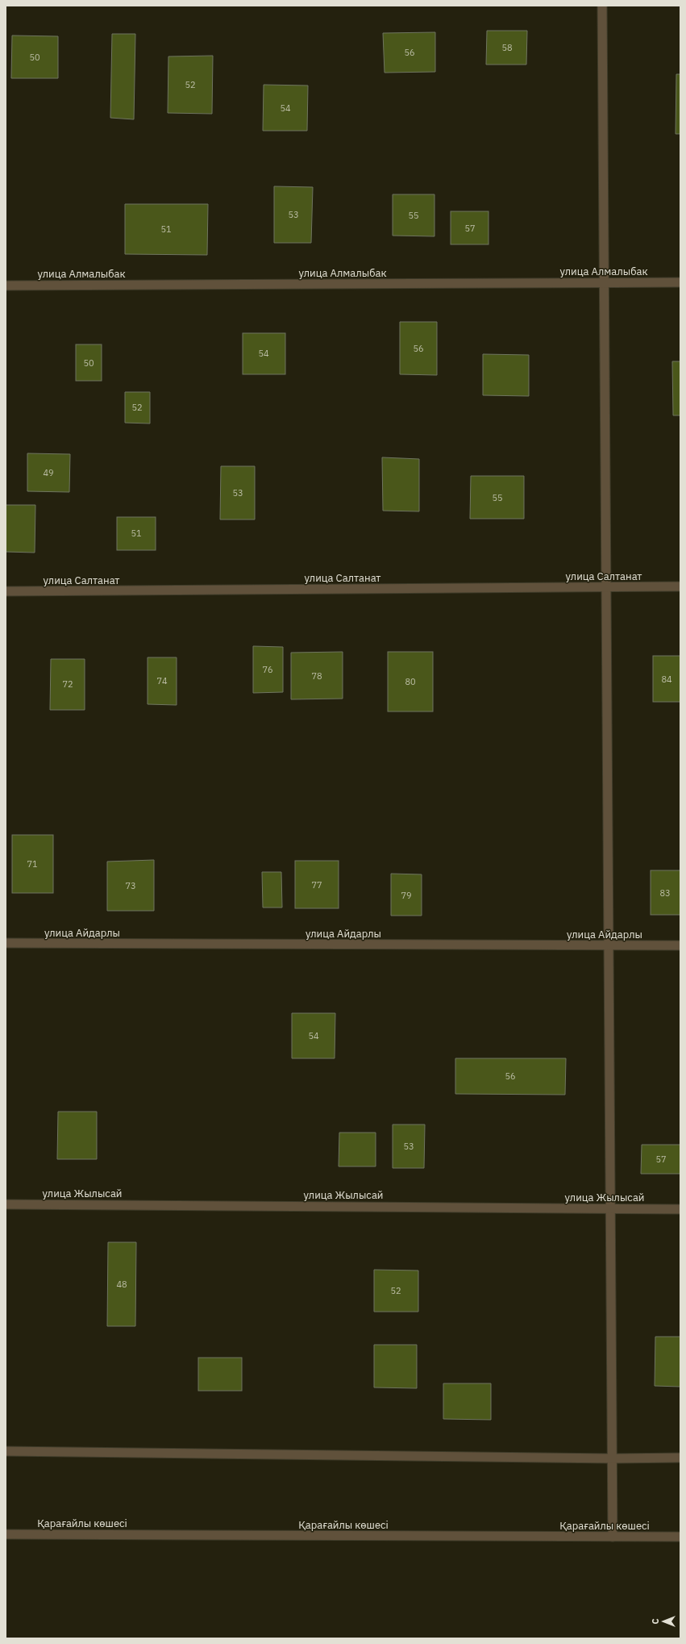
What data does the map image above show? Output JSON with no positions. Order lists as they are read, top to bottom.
{
  "streets": {
    "street": [
      "улица Алмалыбак",
      "улица Салтанат",
      "улица Айдарлы",
      "улица Жылысай",
      "Қарағайлы көшесі"
    ]
  },
  "house_numbers": [
    "58",
    "56",
    "50",
    "52",
    "54",
    "53",
    "55",
    "57",
    "51",
    "56",
    "54",
    "50",
    "52",
    "49",
    "53",
    "55",
    "51",
    "76",
    "78",
    "84",
    "74",
    "80",
    "72",
    "71",
    "77",
    "73",
    "83",
    "79",
    "54",
    "56",
    "53",
    "57",
    "48",
    "52"
  ],
  "north": "left"
}
